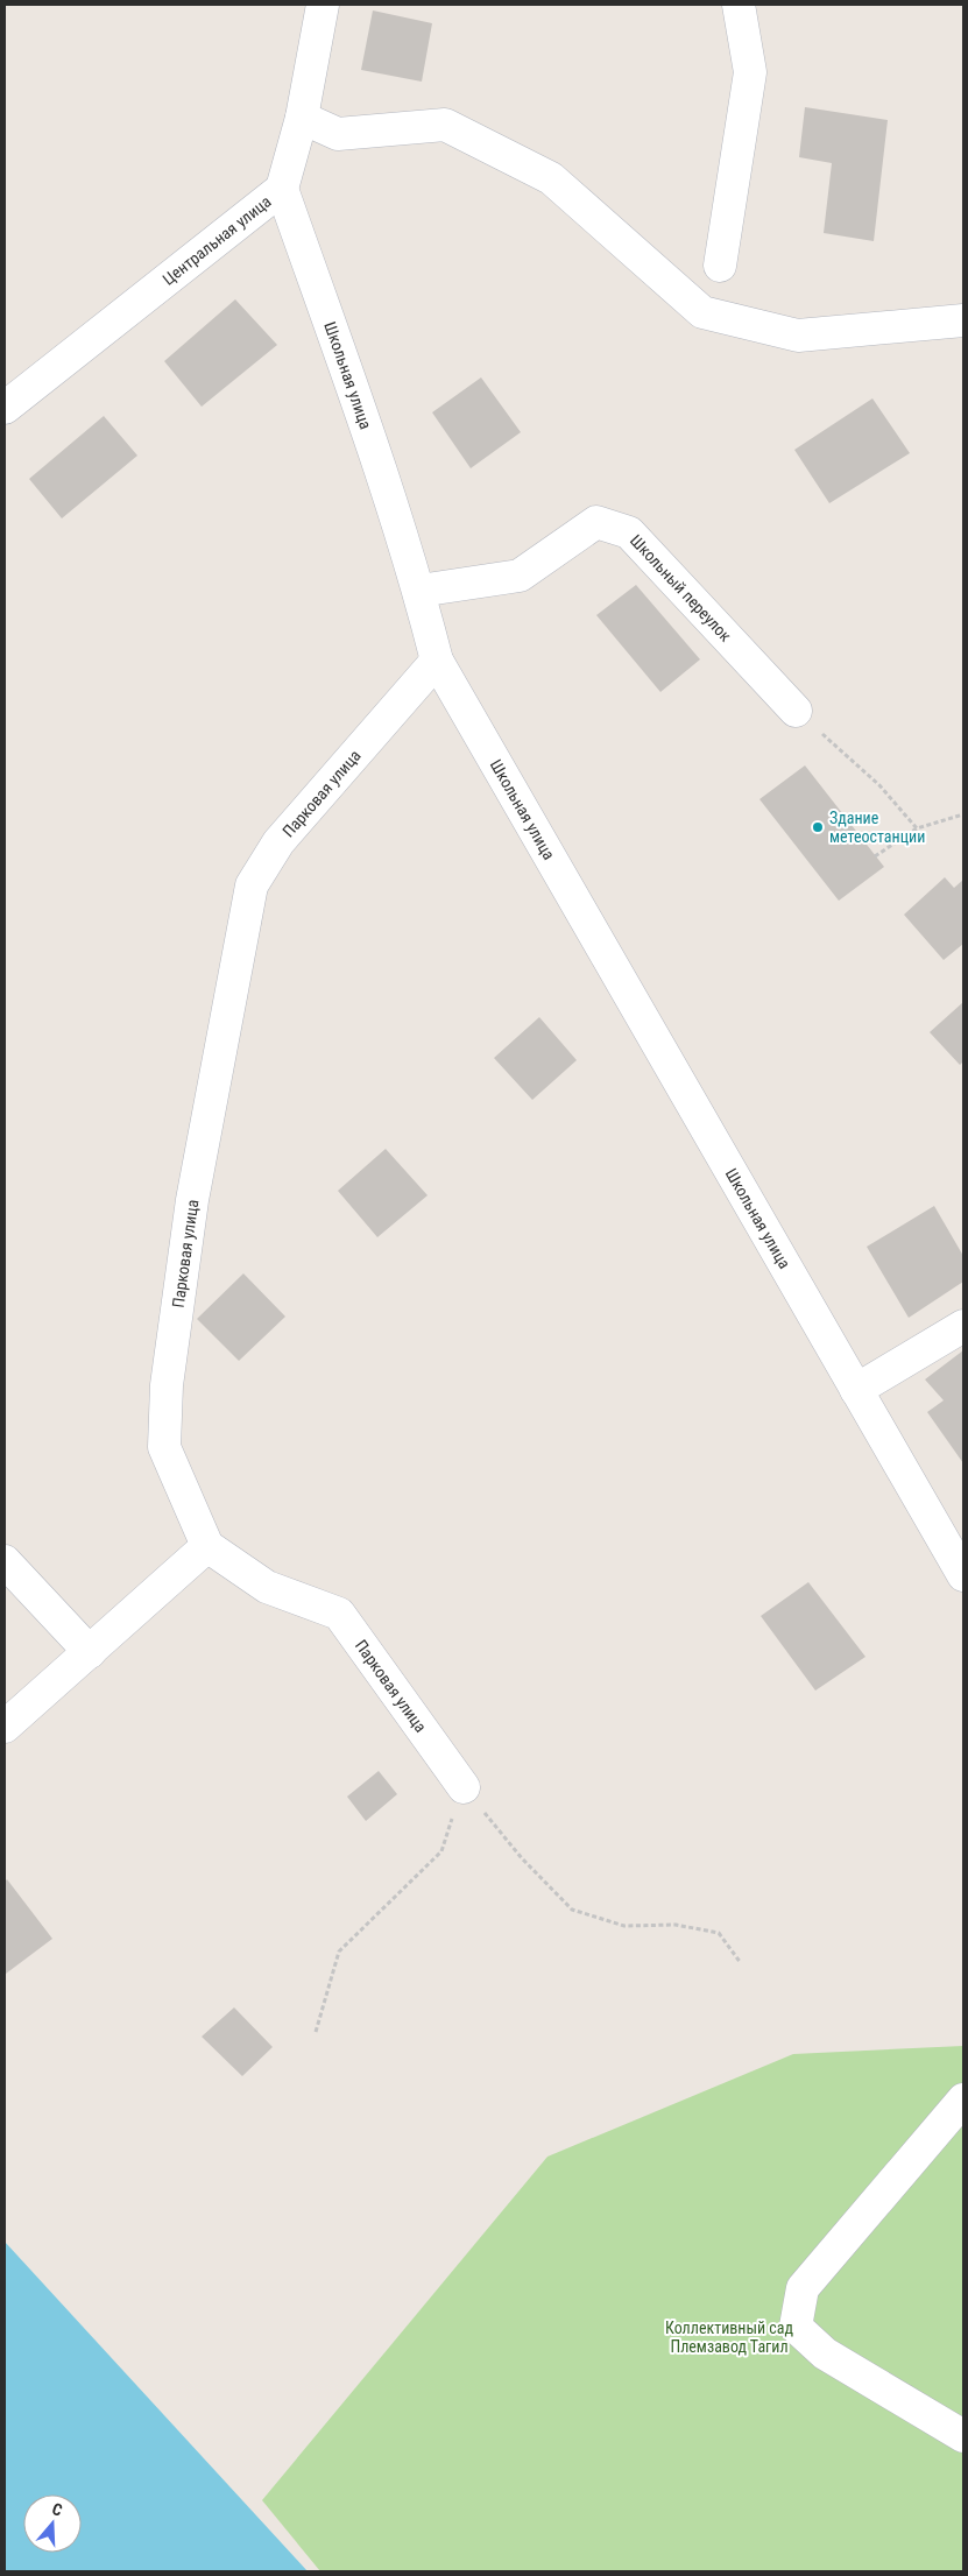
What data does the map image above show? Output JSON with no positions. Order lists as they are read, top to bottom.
{
  "streets": {
    "street": [
      "Центральная улица",
      "Школьная улица",
      "Школьный переулок",
      "Парковая улица"
    ]
  },
  "crossings": [
    ["Центральная улица", "Школьная улица"],
    ["Школьная улица", "Школьный переулок"],
    ["Школьная улица", "Парковая улица"]
  ],
  "parks": ["Коллективный сад Племзавод Тагил"],
  "places": ["Здание метеостанции"],
  "north": "top"
}
